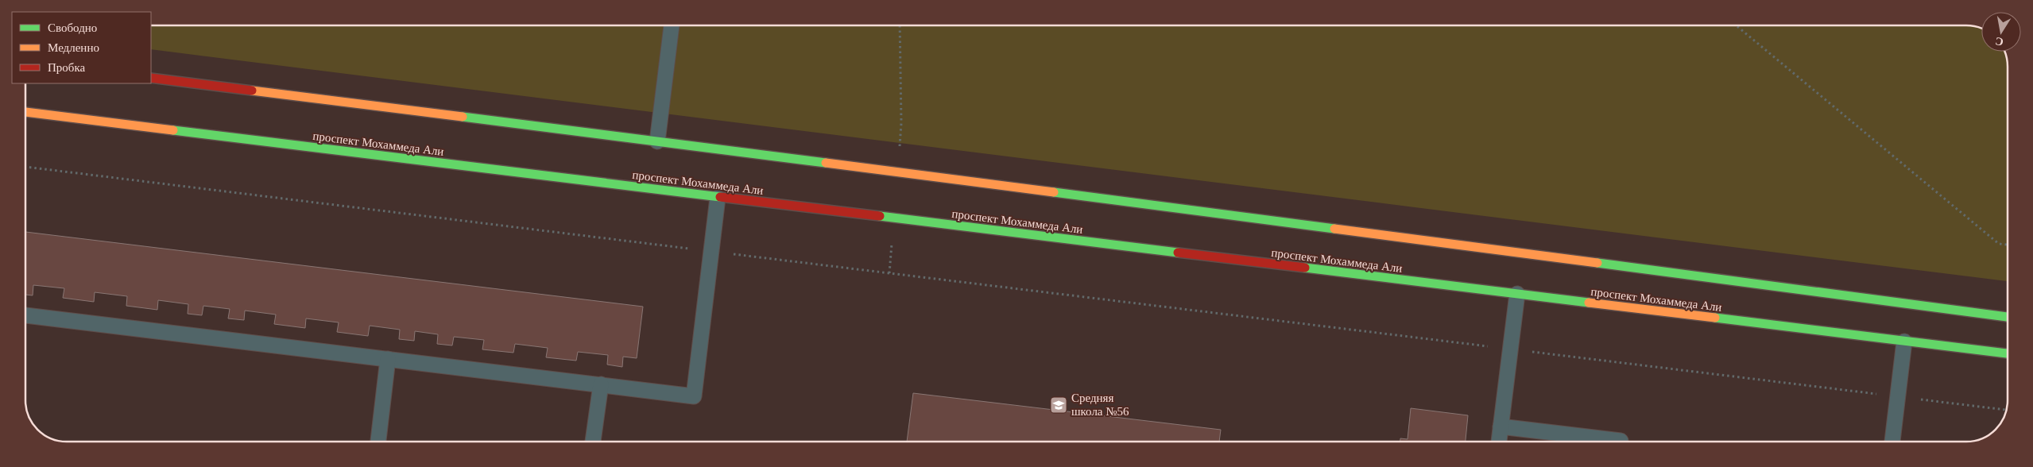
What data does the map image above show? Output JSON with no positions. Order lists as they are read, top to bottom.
{
  "streets": {
    "main road": ["проспект Мохаммеда Али"]
  },
  "places": {
    "school or university": ["Средняя школа №56"]
  },
  "legend": ["Свободно", "Медленно", "Пробка"],
  "north": "bottom"
}
